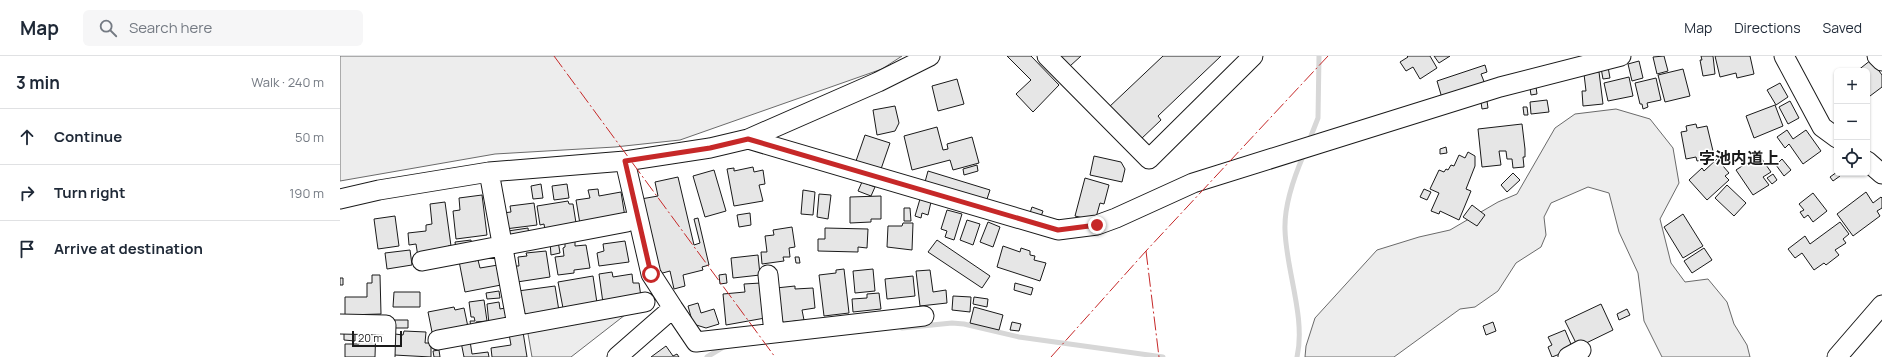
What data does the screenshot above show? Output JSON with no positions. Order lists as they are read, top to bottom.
{
  "districts": ["字池内道上"],
  "scale_bar": "20 m",
  "page": {
    "header": "Map",
    "search": "Search here",
    "nav": ["Map", "Directions", "Saved"],
    "heading": ["3 min", "Walk · 240 m"],
    "map_buttons": ["+", "−"],
    "list": [
      ["Continue", "50 m"],
      ["Turn right", "190 m"],
      "Arrive at destination"
    ],
    "scale": "20 m"
  }
}
